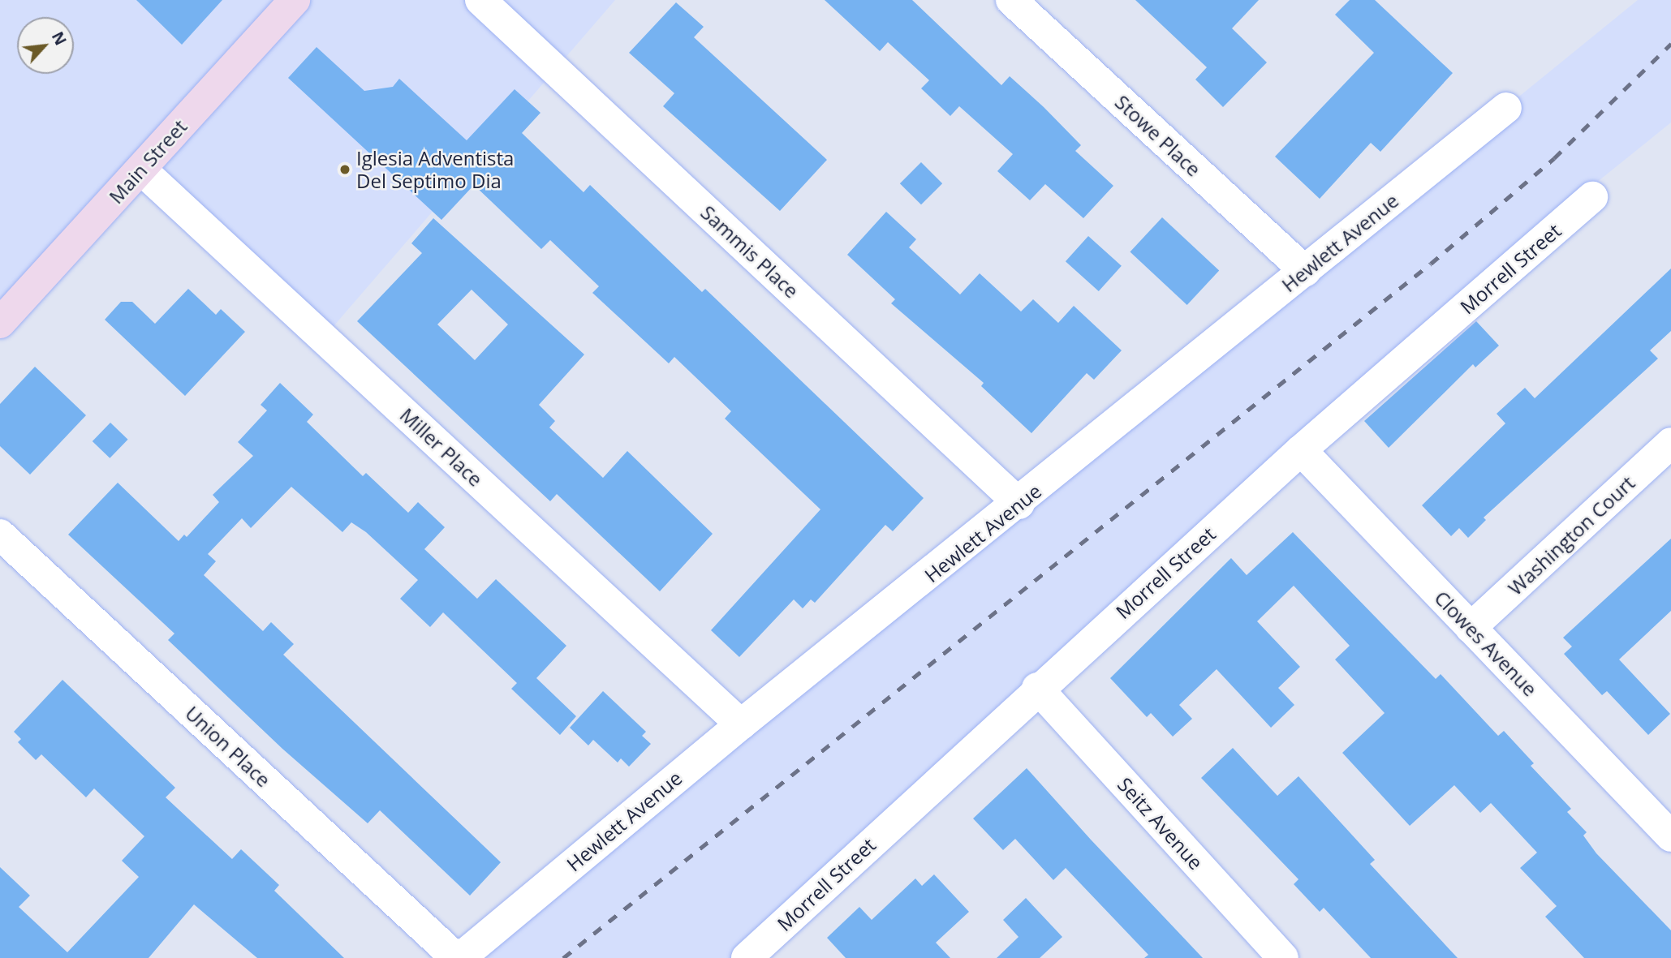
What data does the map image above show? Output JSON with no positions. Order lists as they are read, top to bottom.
{
  "streets": {
    "street": [
      "Stowe Place",
      "Main Street",
      "Hewlett Avenue",
      "Sammis Place",
      "Morrell Street",
      "Miller Place",
      "Washington Court",
      "Clowes Avenue",
      "Union Place",
      "Seitz Avenue"
    ]
  },
  "crossings": [
    ["Stowe Place", "Hewlett Avenue"],
    ["Main Street", "Miller Place"],
    ["Hewlett Avenue", "Sammis Place"],
    ["Hewlett Avenue", "Miller Place"],
    ["Hewlett Avenue", "Union Place"],
    ["Morrell Street", "Clowes Avenue"],
    ["Morrell Street", "Seitz Avenue"],
    ["Washington Court", "Clowes Avenue"]
  ],
  "places": ["Iglesia Adventista Del Septimo Dia"],
  "north": "top right"
}
